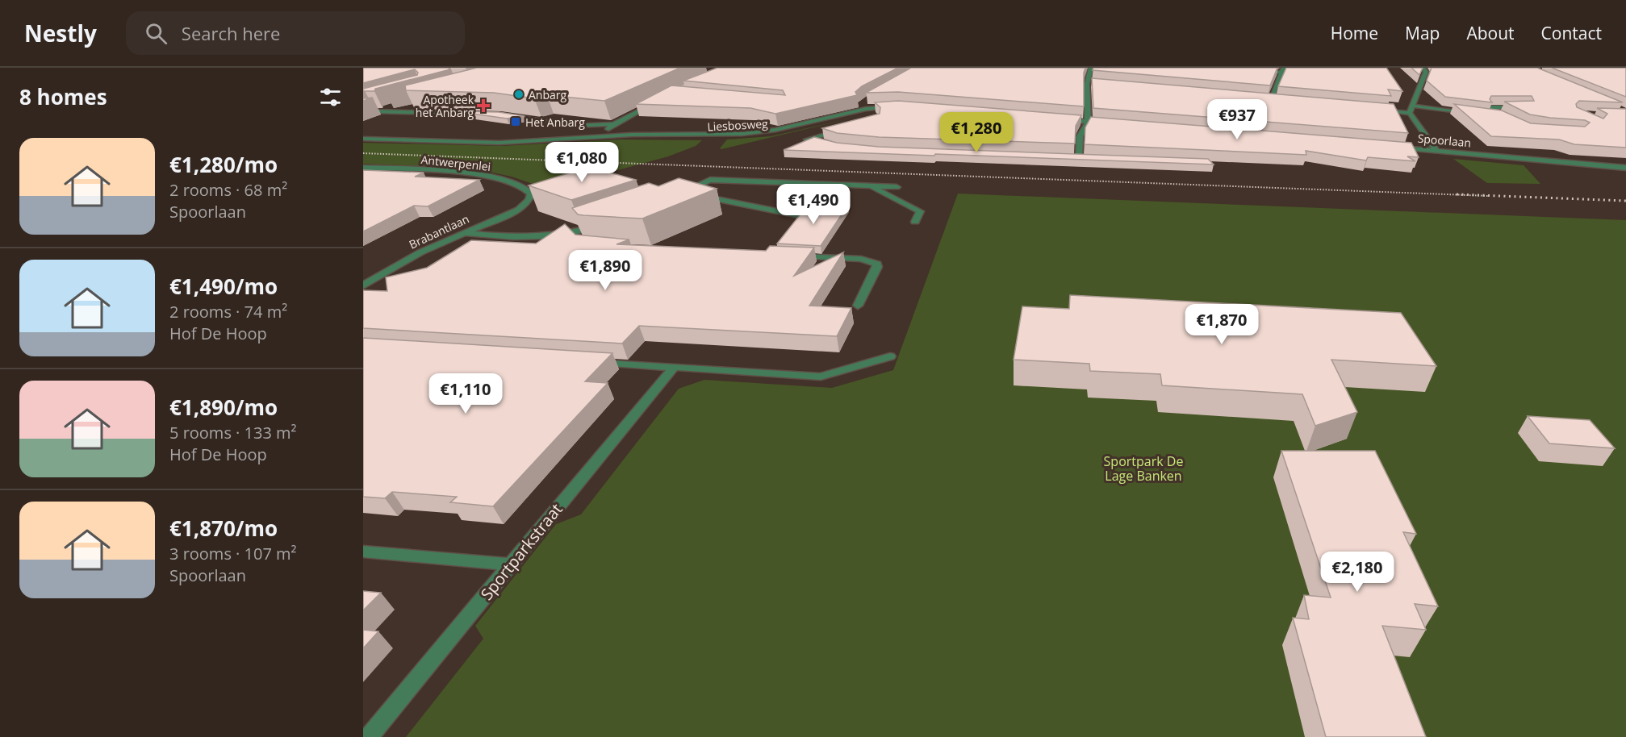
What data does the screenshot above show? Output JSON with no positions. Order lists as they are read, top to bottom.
{
  "streets": {
    "street": [
      "Liesbosweg",
      "Spoorlaan",
      "Antwerpenlei",
      "Brabantlaan",
      "Sportparkstraat"
    ]
  },
  "crossings": [
    ["Antwerpenlei", "Brabantlaan"]
  ],
  "parks": ["Sportpark De Lage Banken"],
  "places": {
    "other": ["Anbarg"],
    "health": ["Apotheek het Anbarg"],
    "transit": ["Het Anbarg"]
  },
  "page": {
    "header": "Nestly",
    "search": "Search here",
    "nav": [
      "Home",
      "Map",
      "About",
      "Contact"
    ],
    "heading": "8 homes",
    "price": [
      "€937",
      "€1,280",
      "€1,080",
      "€1,490",
      "€1,890",
      "€1,870",
      "€1,110",
      "€2,180"
    ],
    "list": [
      {
        "name": "€1,280/mo",
        "note": "2 rooms · 68 m² · Spoorlaan"
      },
      {
        "name": "€1,490/mo",
        "note": "2 rooms · 74 m² · Hof De Hoop"
      },
      {
        "name": "€1,890/mo",
        "note": "5 rooms · 133 m² · Hof De Hoop"
      },
      {
        "name": "€1,870/mo",
        "note": "3 rooms · 107 m² · Spoorlaan"
      }
    ]
  }
}
